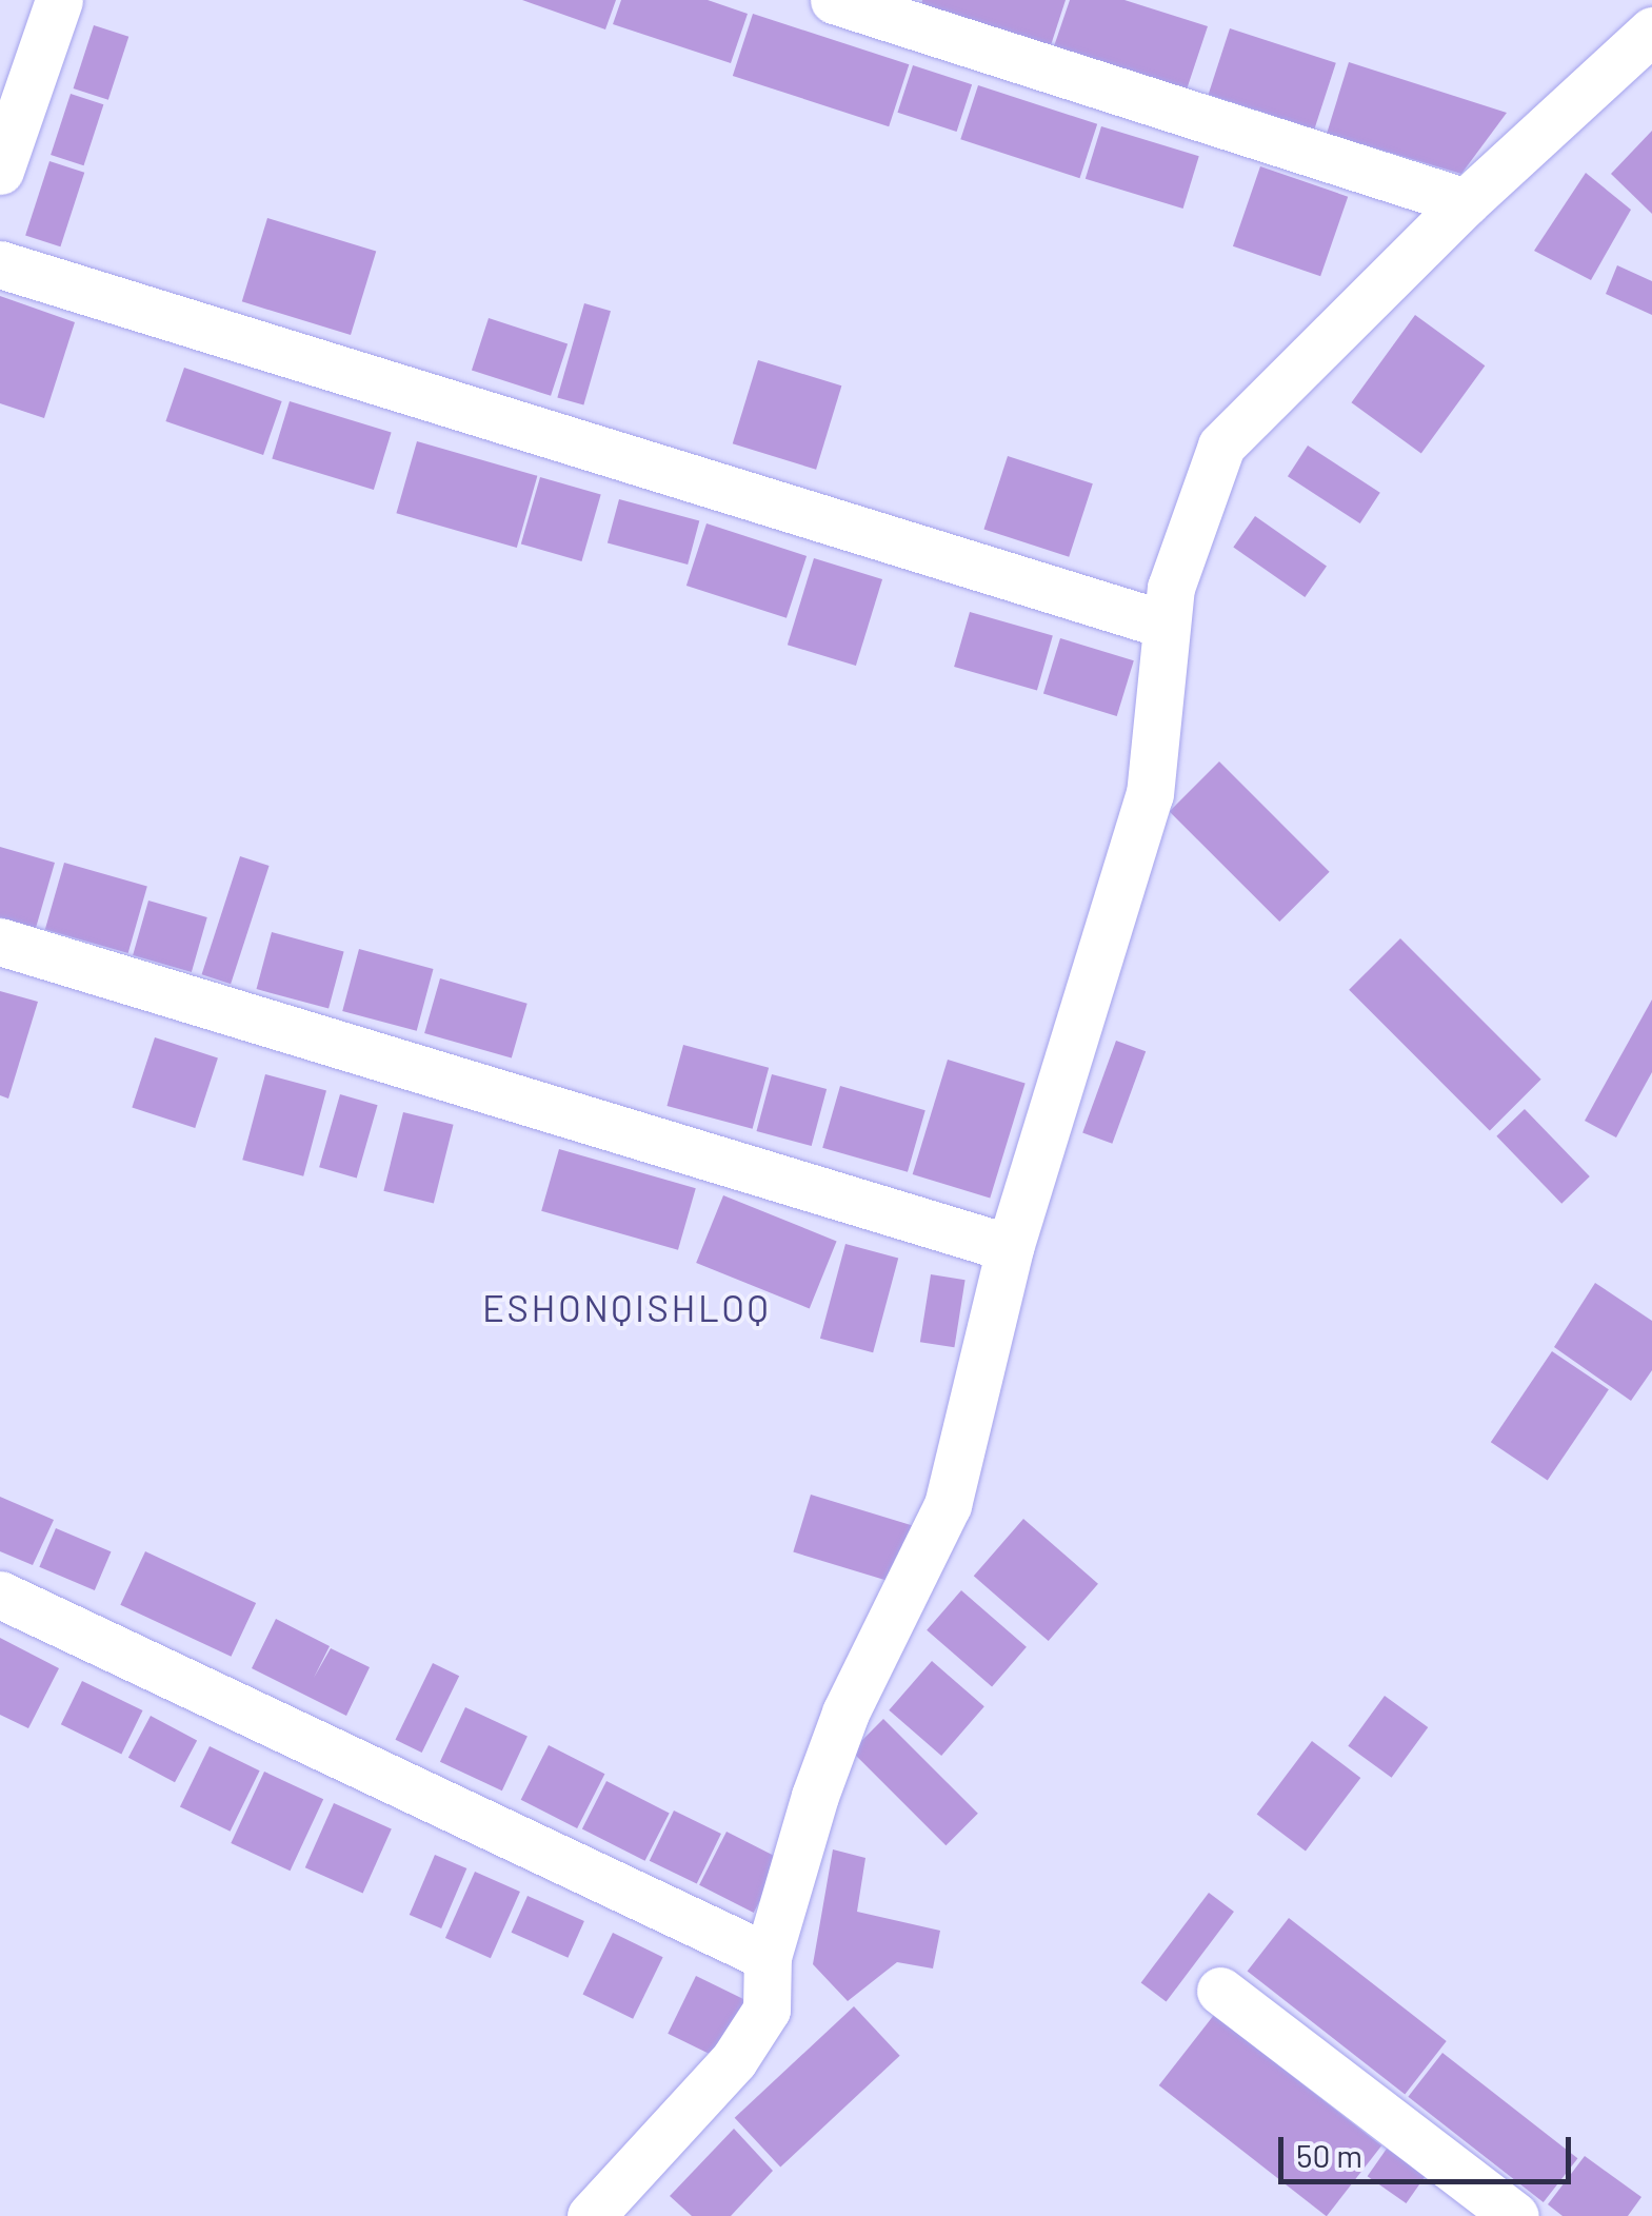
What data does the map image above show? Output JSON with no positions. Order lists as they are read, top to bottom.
{
  "districts": ["ESHONQISHLOQ"],
  "scale_bar": "50 m"
}
